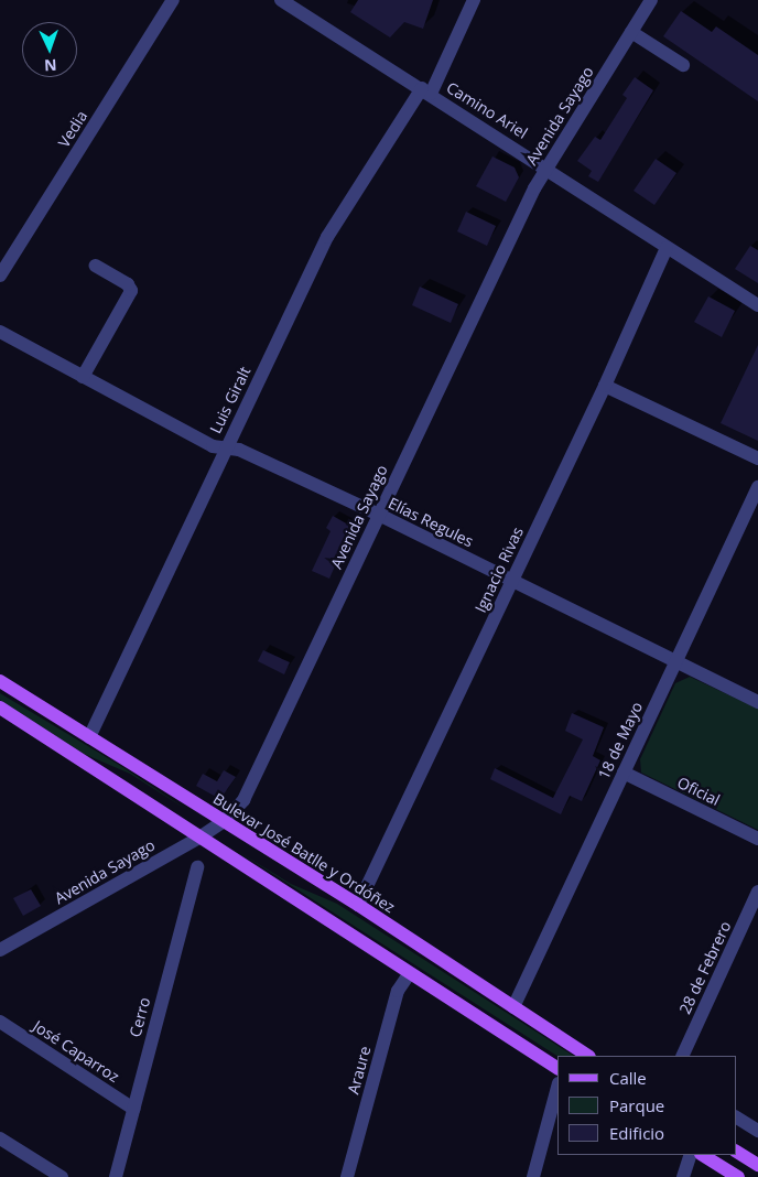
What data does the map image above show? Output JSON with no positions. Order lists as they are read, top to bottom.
{
  "streets": {
    "main road": ["Bulevar José Batlle y Ordóñez"],
    "street": [
      "Camino Ariel",
      "Avenida Sayago",
      "Vedia",
      "Luis Giralt",
      "Elías Regules",
      "Ignacio Rivas",
      "18 de Mayo",
      "Oficial",
      "28 de Febrero",
      "Cerro",
      "José Caparroz",
      "Araure"
    ]
  },
  "crossings": [
    ["Camino Ariel", "Avenida Sayago"],
    ["Camino Ariel", "Luis Giralt"],
    ["Camino Ariel", "Ignacio Rivas"],
    ["Avenida Sayago", "Elías Regules"],
    ["Avenida Sayago", "Bulevar José Batlle y Ordóñez"],
    ["Luis Giralt", "Elías Regules"],
    ["Luis Giralt", "Bulevar José Batlle y Ordóñez"],
    ["Elías Regules", "Ignacio Rivas"],
    ["Elías Regules", "18 de Mayo"],
    ["Ignacio Rivas", "Bulevar José Batlle y Ordóñez"],
    ["18 de Mayo", "Oficial"],
    ["18 de Mayo", "Bulevar José Batlle y Ordóñez"],
    ["Cerro", "José Caparroz"]
  ],
  "legend": ["Calle", "Parque", "Edificio"],
  "north": "bottom"
}
